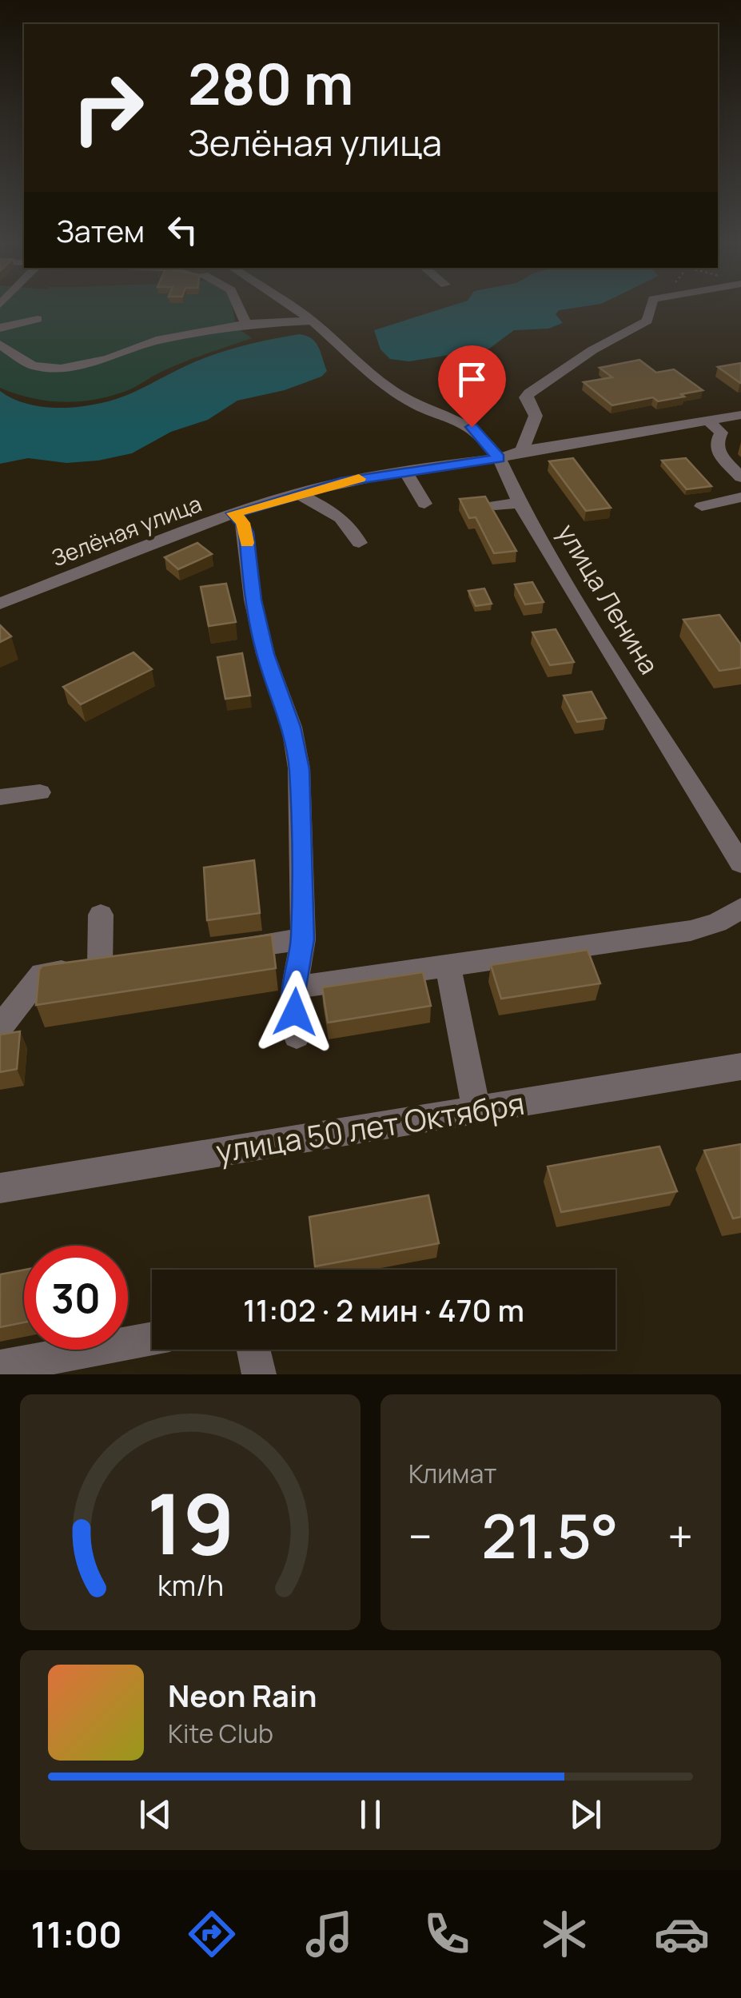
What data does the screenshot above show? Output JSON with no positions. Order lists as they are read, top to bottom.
{
  "streets": {
    "street": ["Зелёная улица", "улица Ленина", "улица 50 лет Октября"]
  },
  "crossings": [
    ["Зелёная улица", "улица Ленина"]
  ],
  "page": {
    "turn": ["280 m", "Зелёная улица"],
    "then": "Затем",
    "limit": "30",
    "trip": "11:02 · 2 мин · 470 m",
    "tile": "Климат",
    "heat": ["−", "21.5°", "+"],
    "song": ["Neon Rain", "Kite Club"],
    "tabs": "11:00",
    "gauge": ["19", "km/h"]
  }
}
